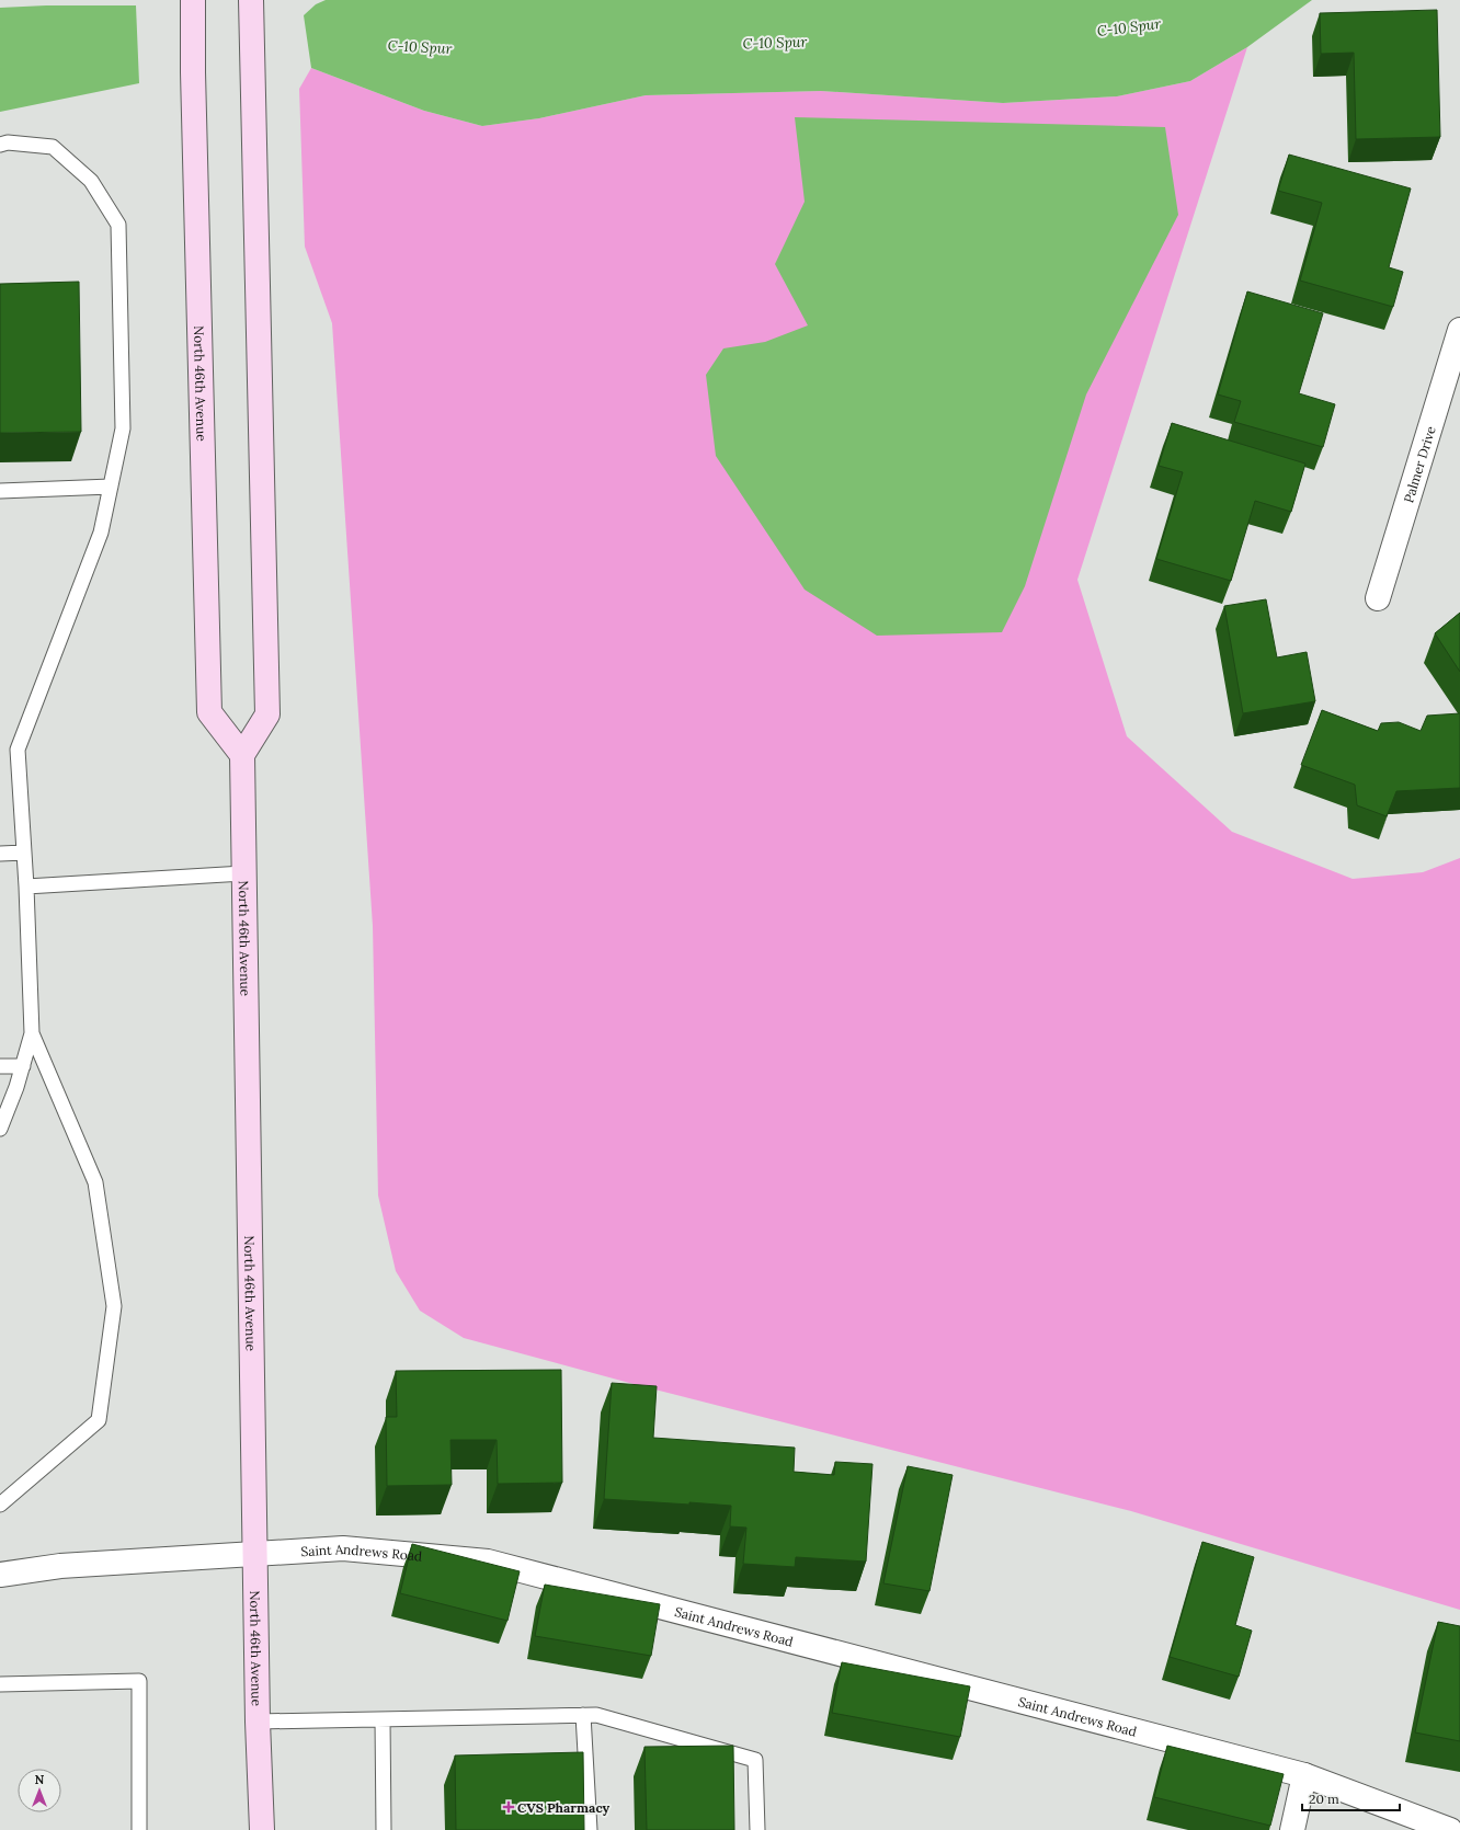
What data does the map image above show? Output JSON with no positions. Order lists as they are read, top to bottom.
{
  "streets": {
    "street": ["North 46th Avenue", "Palmer Drive", "Saint Andrews Road"]
  },
  "crossings": [
    ["North 46th Avenue", "Saint Andrews Road"]
  ],
  "water": ["C-10 Spur"],
  "places": {
    "health": ["CVS Pharmacy"]
  },
  "scale_bar": "20 m",
  "north": "top"
}
